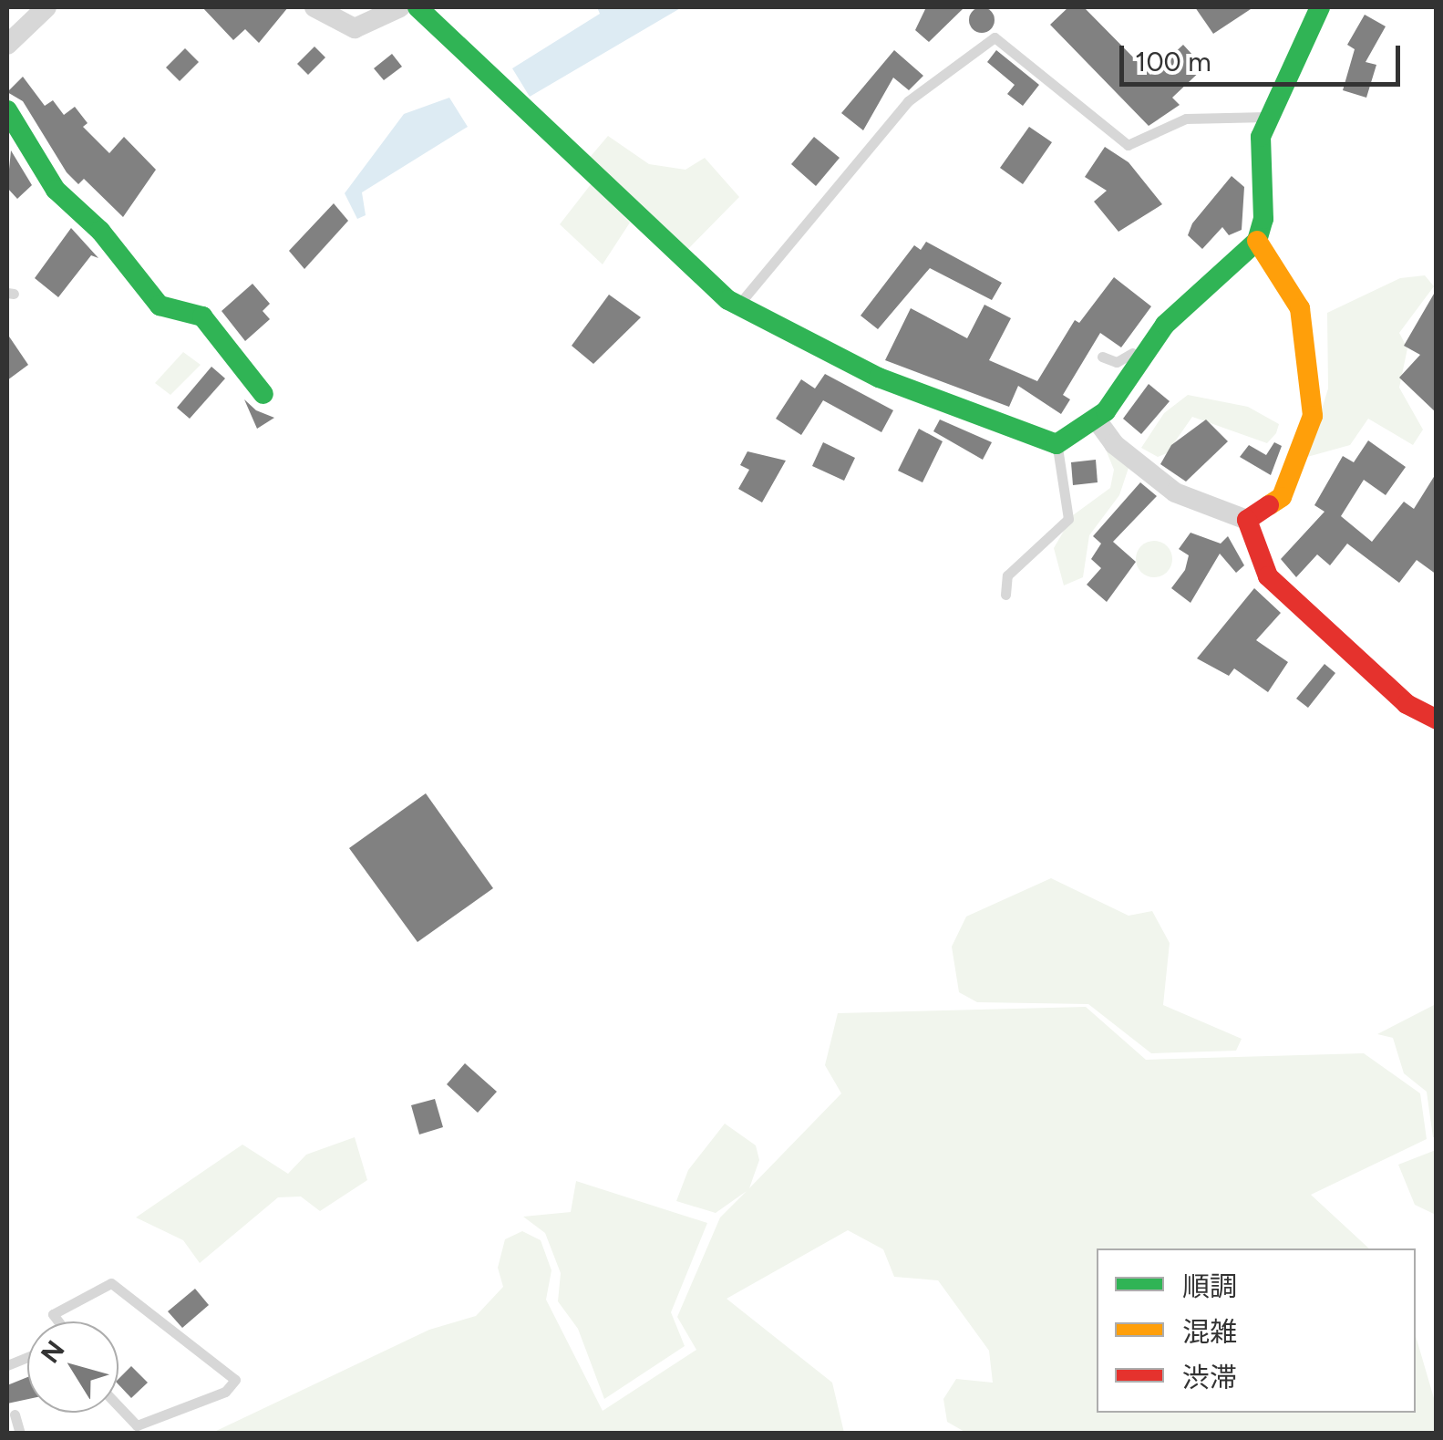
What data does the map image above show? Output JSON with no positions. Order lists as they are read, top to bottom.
{
  "legend": ["順調", "混雑", "渋滞"],
  "scale_bar": "100 m",
  "north": "top left"
}
